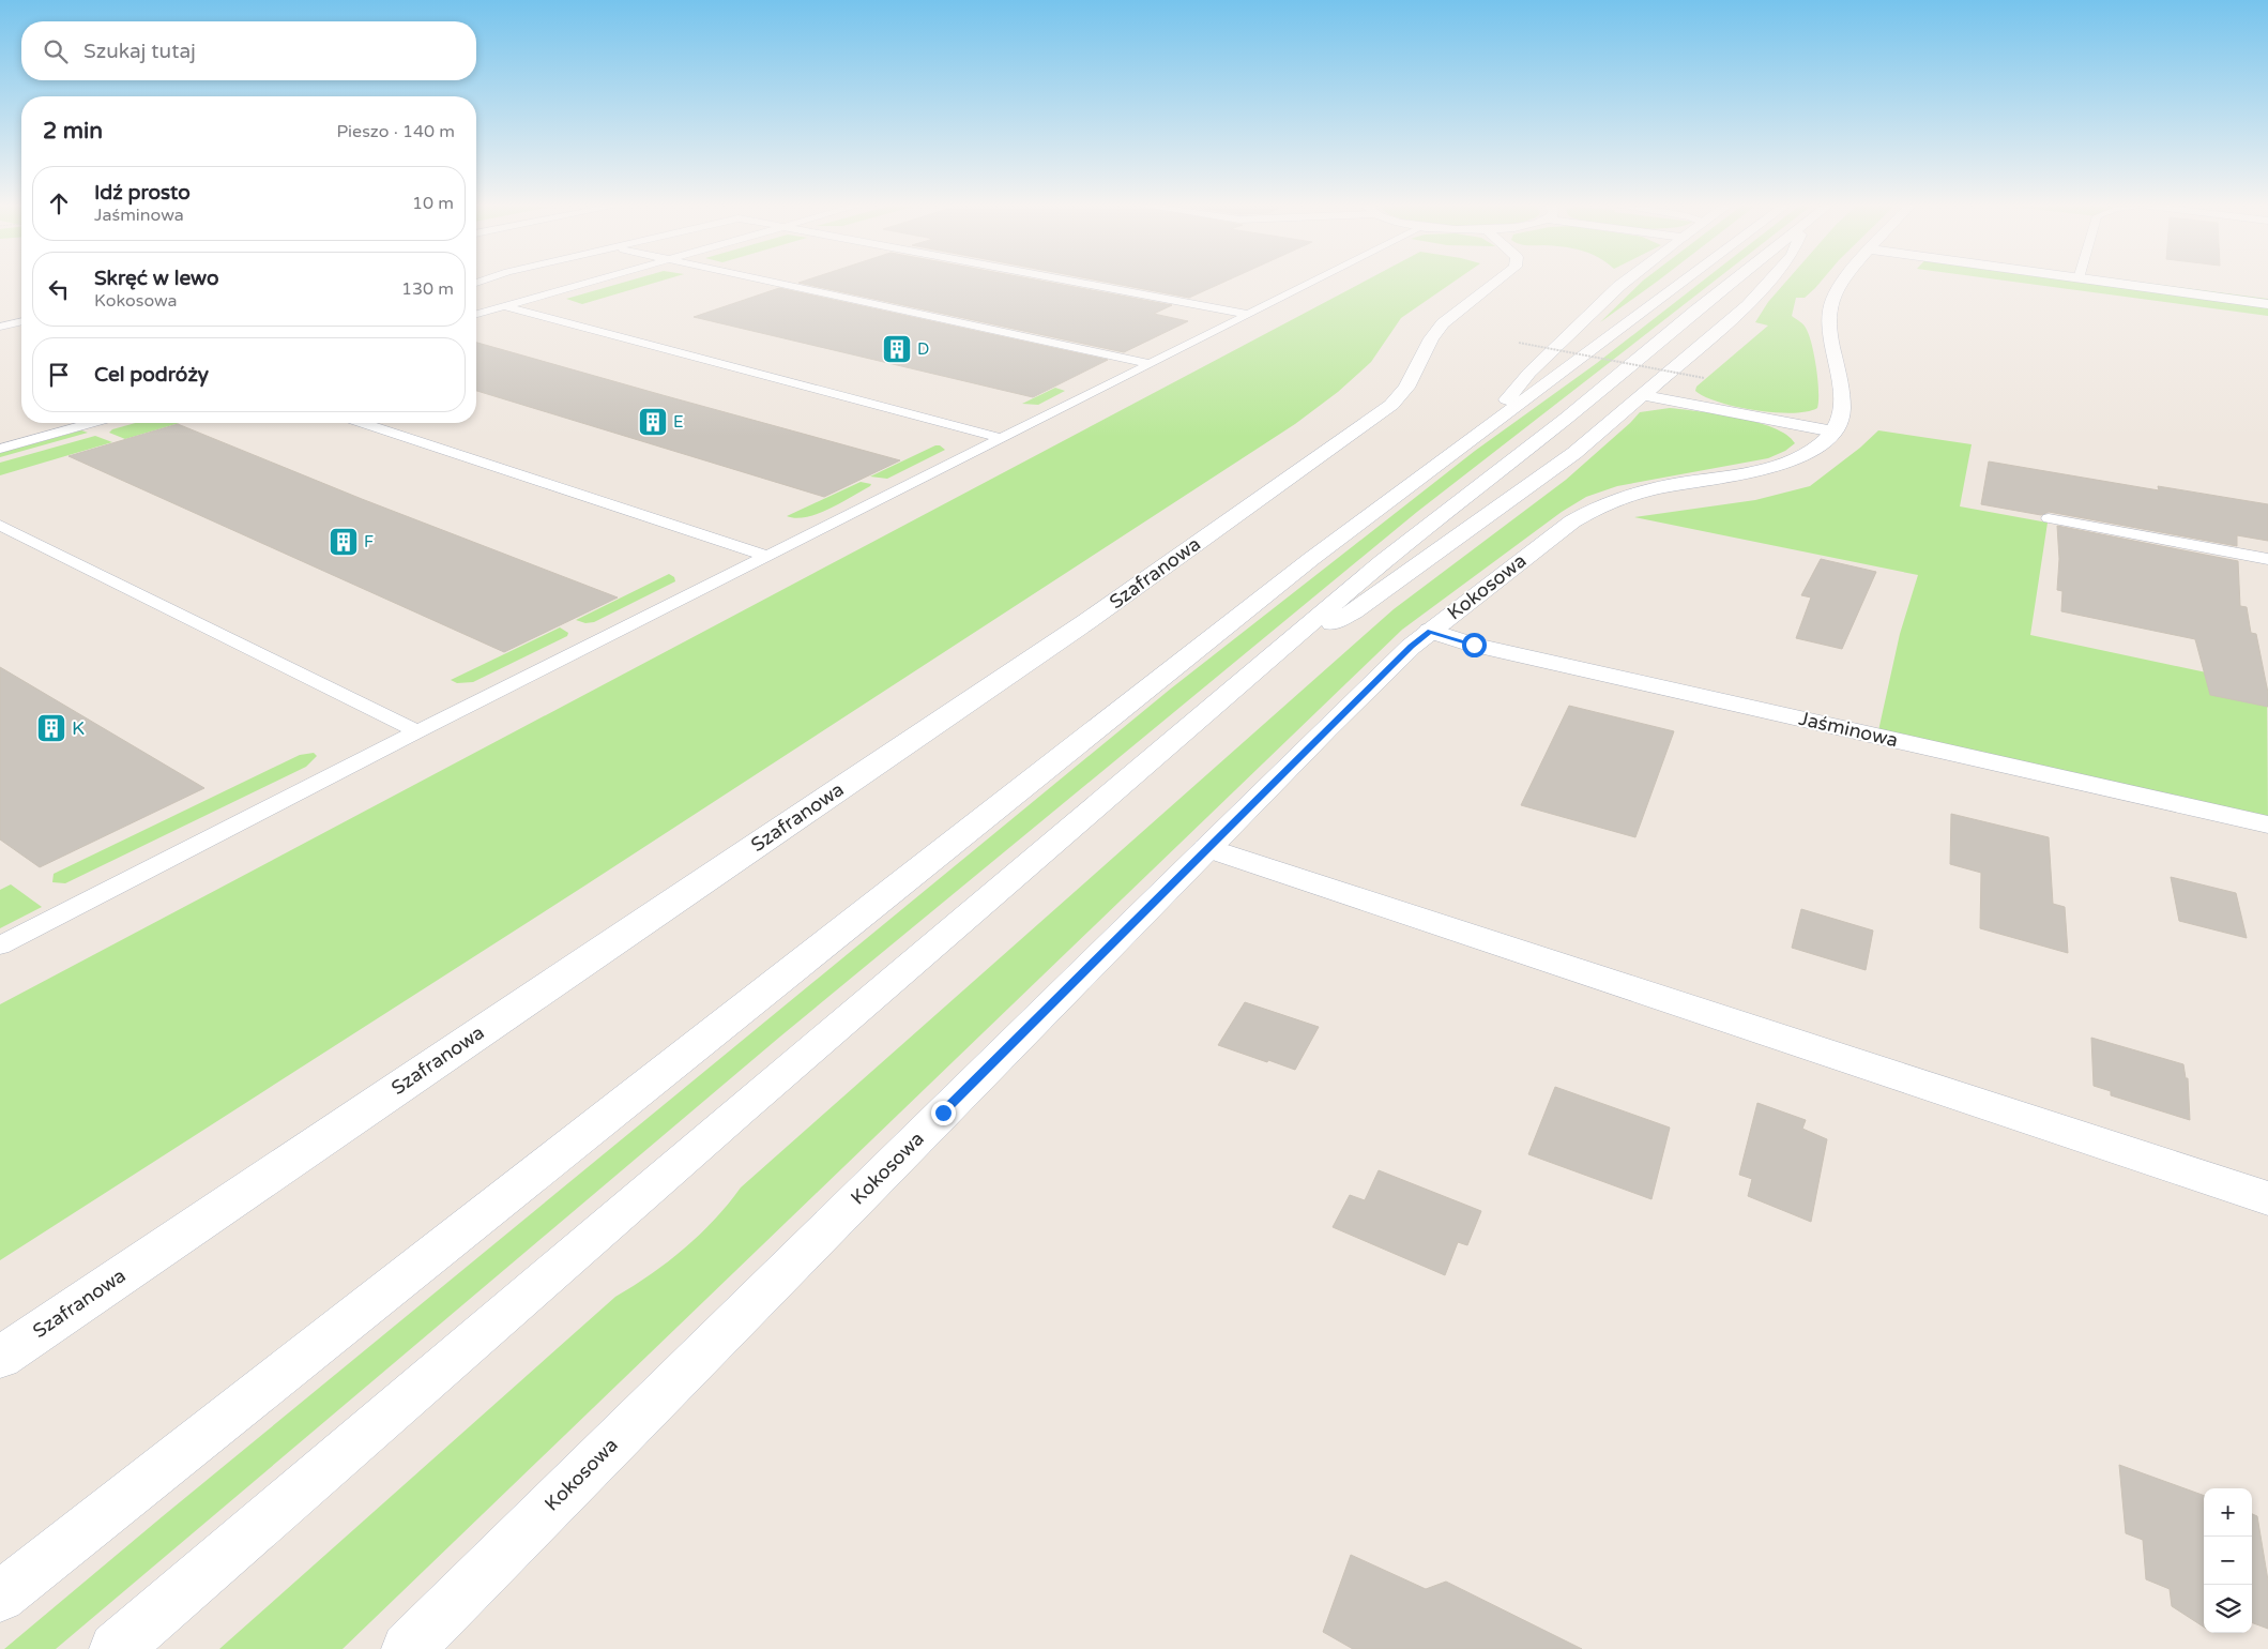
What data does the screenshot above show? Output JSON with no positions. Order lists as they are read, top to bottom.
{
  "streets": {
    "main road": ["Szafranowa", "Kokosowa", "Jaśminowa"]
  },
  "crossings": [
    ["Kokosowa", "Jaśminowa"]
  ],
  "places": {
    "building": [
      "D",
      "E",
      "F",
      "K"
    ]
  },
  "page": {
    "search": "Szukaj tutaj",
    "heading": ["2 min", "Pieszo · 140 m"],
    "list": [
      ["Idź prosto", "Jaśminowa", "10 m"],
      ["Skręć w lewo", "Kokosowa", "130 m"],
      "Cel podróży"
    ],
    "map_buttons": ["+", "−"]
  }
}
